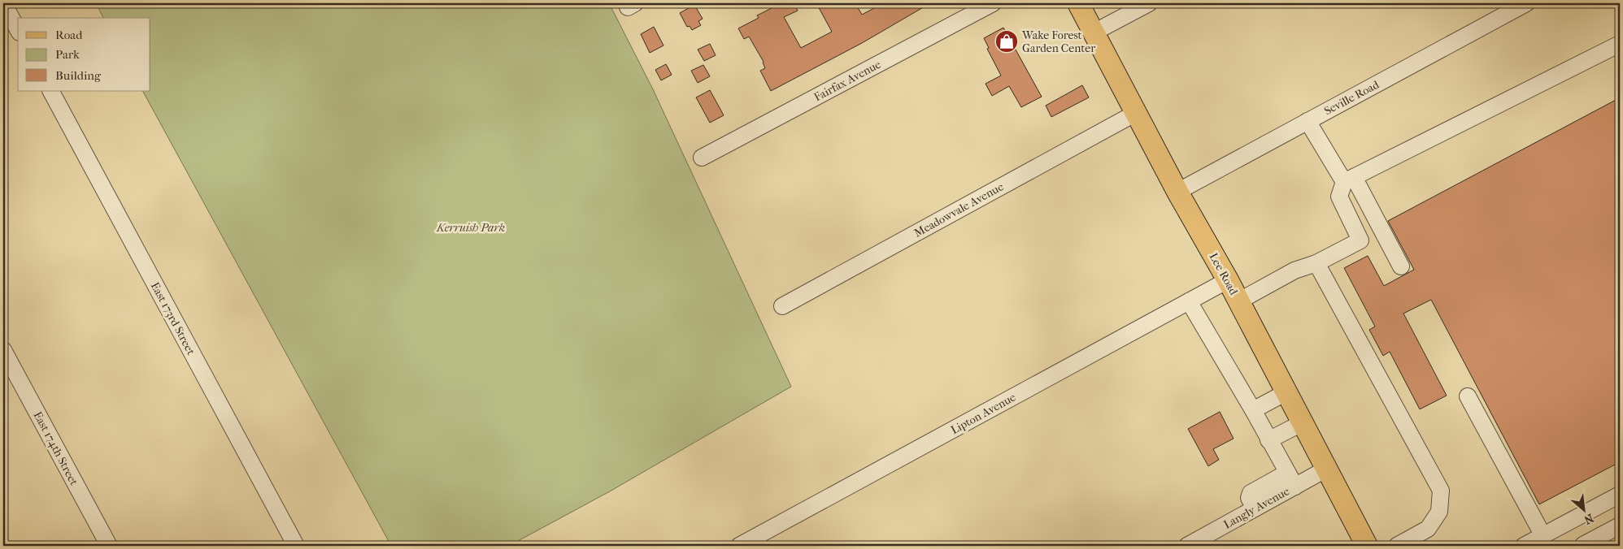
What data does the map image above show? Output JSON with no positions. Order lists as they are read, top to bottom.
{
  "streets": {
    "main road": ["Lee Road"],
    "street": [
      "Fairfax Avenue",
      "Seville Road",
      "Meadowvale Avenue",
      "East 173rd Street",
      "Lipton Avenue",
      "East 174th Street",
      "Langly Avenue"
    ]
  },
  "crossings": [
    ["Seville Road", "Lee Road"],
    ["Meadowvale Avenue", "Lee Road"],
    ["Lee Road", "Lipton Avenue"],
    ["Lee Road", "Langly Avenue"]
  ],
  "parks": ["Kerruish Park"],
  "places": {
    "shop": ["Wake Forest Garden Center"]
  },
  "legend": ["Road", "Park", "Building"],
  "north": "bottom right"
}
